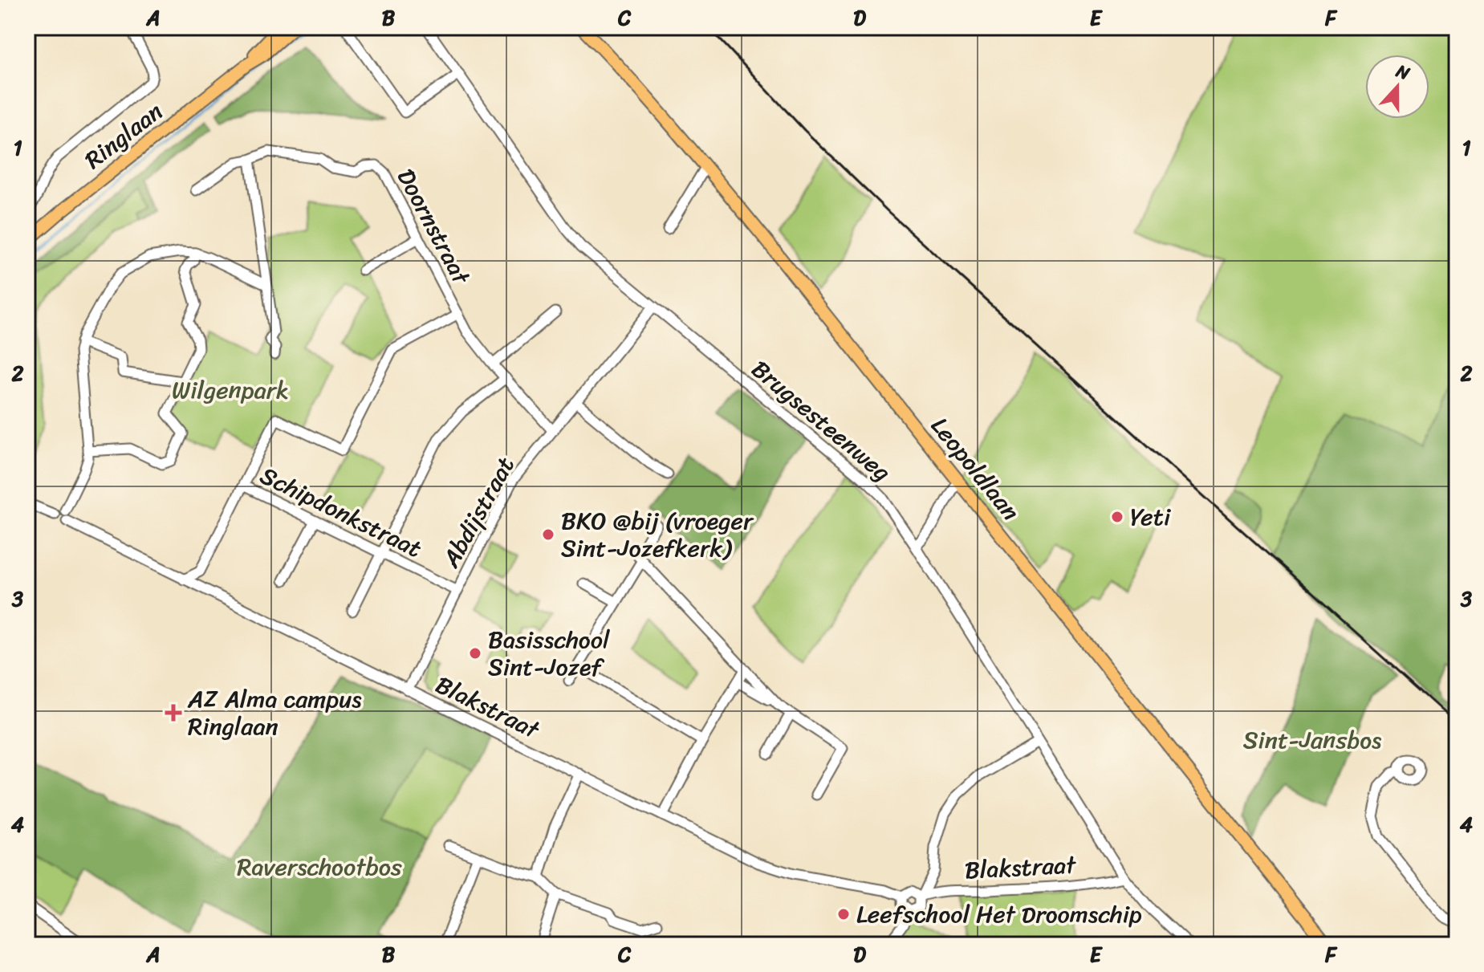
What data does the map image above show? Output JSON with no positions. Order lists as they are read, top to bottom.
{
  "streets": {
    "main road": ["Ringlaan", "Leopoldlaan"],
    "street": [
      "Doornstraat",
      "Brugsesteenweg",
      "Schipdonkstraat",
      "Abdijstraat",
      "Blakstraat"
    ]
  },
  "crossings": [
    ["Doornstraat", "Abdijstraat"],
    ["Brugsesteenweg", "Abdijstraat"],
    ["Brugsesteenweg", "Blakstraat"],
    ["Schipdonkstraat", "Abdijstraat"],
    ["Abdijstraat", "Blakstraat"]
  ],
  "parks": ["Wilgenpark", "Sint-Jansbos", "Raverschootbos"],
  "places": {
    "other": [
      "Yeti",
      "BKO @bij (vroeger Sint-Jozefkerk)",
      "Basisschool Sint-Jozef",
      "Leefschool Het Droomschip"
    ],
    "health": ["AZ Alma campus Ringlaan"]
  },
  "north": "top",
  "grid": {
    "columns": [
      "A",
      "B",
      "C",
      "D",
      "E",
      "F"
    ],
    "rows": [
      "1",
      "2",
      "3",
      "4"
    ]
  }
}
